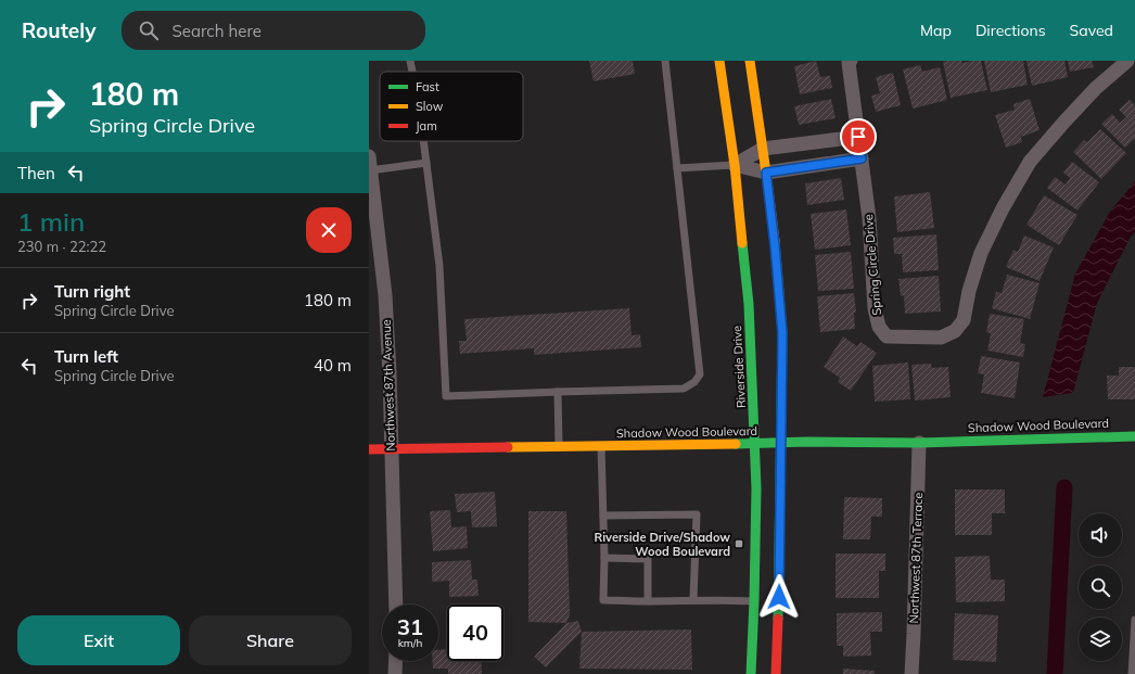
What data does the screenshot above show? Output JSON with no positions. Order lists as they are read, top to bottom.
{
  "streets": {
    "street": [
      "Spring Circle Drive",
      "Riverside Drive",
      "Northwest 87th Avenue",
      "Shadow Wood Boulevard",
      "Northwest 87th Terrace"
    ]
  },
  "crossings": [
    ["Riverside Drive", "Shadow Wood Boulevard"],
    ["Northwest 87th Avenue", "Shadow Wood Boulevard"],
    ["Shadow Wood Boulevard", "Northwest 87th Terrace"]
  ],
  "places": {
    "transit": ["Riverside Drive/Shadow Wood Boulevard"]
  },
  "legend": ["Fast", "Slow", "Jam"],
  "page": {
    "header": "Routely",
    "search": "Search here",
    "nav": ["Map", "Directions", "Saved"],
    "turn": ["180 m", "Spring Circle Drive"],
    "then": "Then",
    "heading": ["1 min", "230 m · 22:22"],
    "list": [
      {
        "name": "Turn right",
        "note": "Spring Circle Drive",
        "value": "180 m"
      },
      {
        "name": "Turn left",
        "note": "Spring Circle Drive",
        "value": "40 m"
      }
    ],
    "speed": "31 km/h",
    "limit": "40",
    "buttons": ["Exit", "Share"]
  }
}
